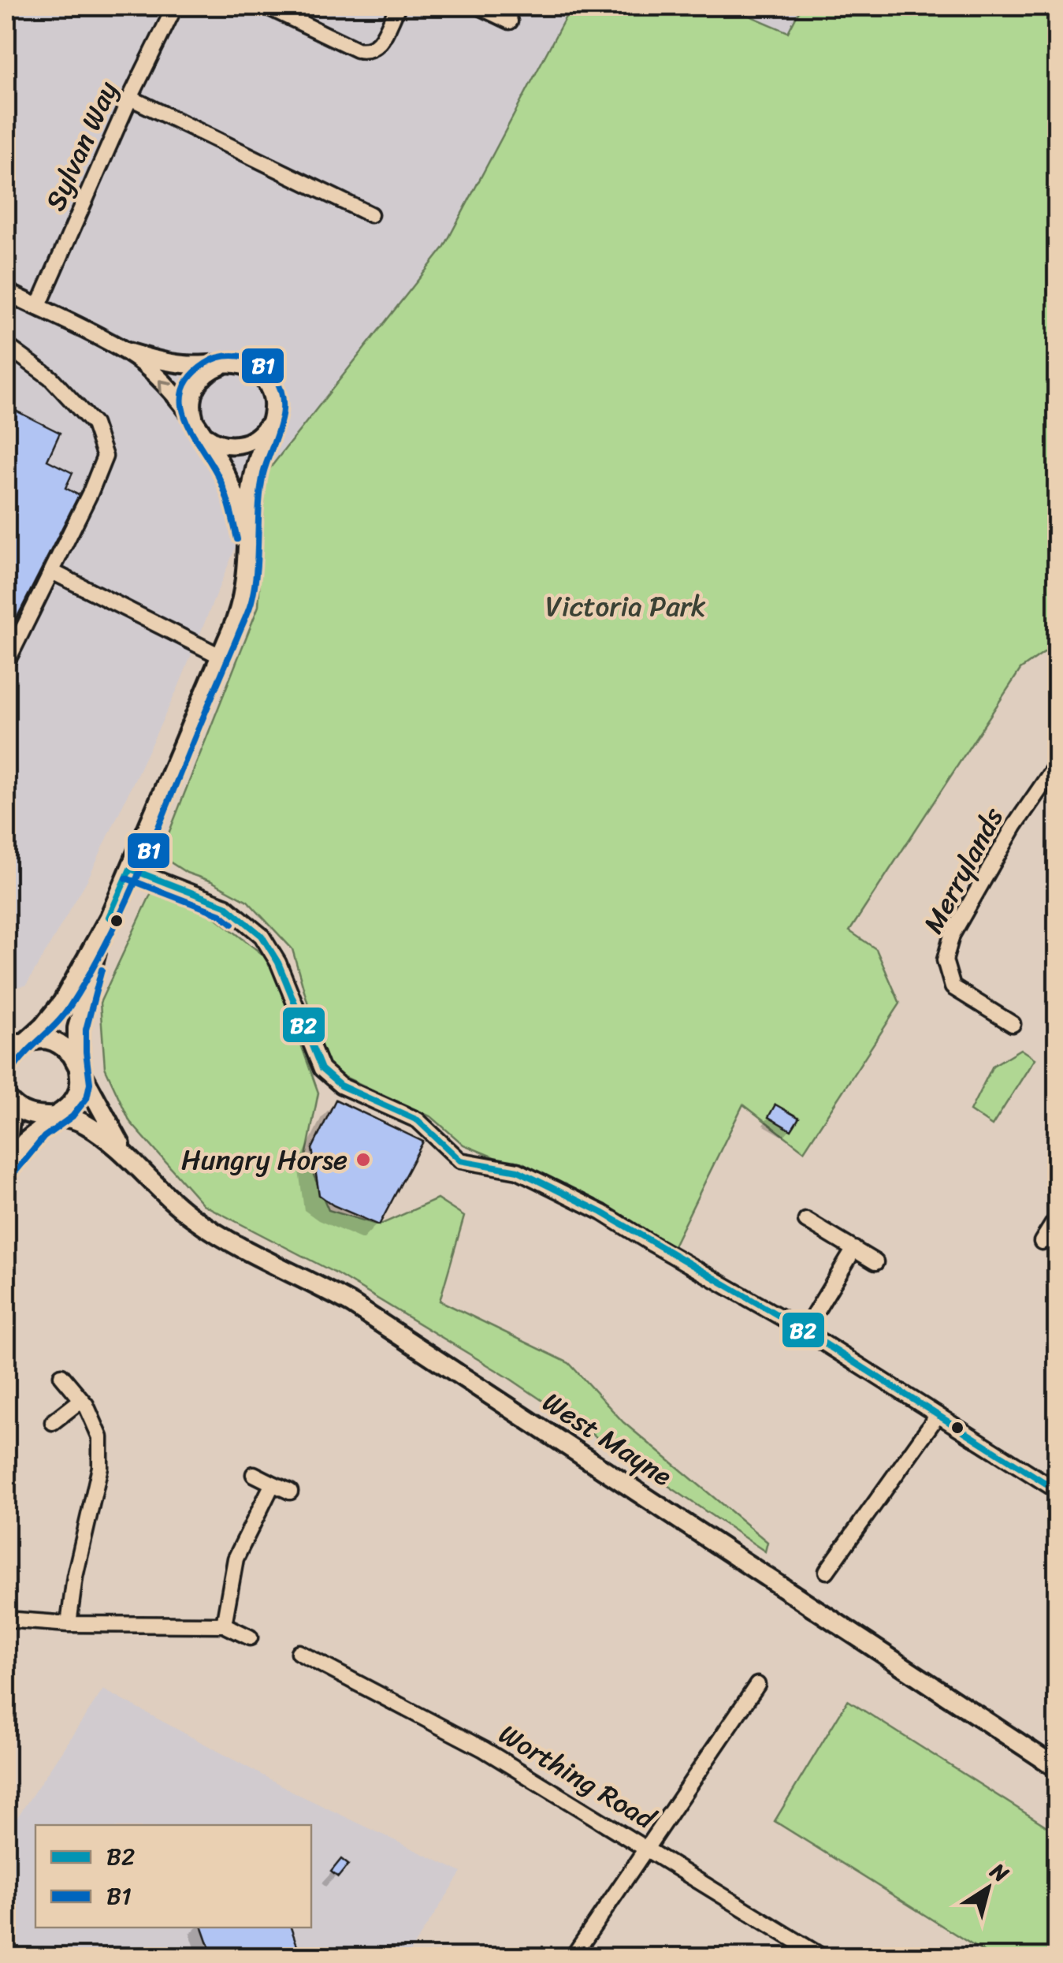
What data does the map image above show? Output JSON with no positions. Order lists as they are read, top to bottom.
{
  "streets": {
    "main road": ["West Mayne"],
    "street": ["Sylvan Way", "Merrylands", "Worthing Road"]
  },
  "parks": ["Victoria Park"],
  "places": ["Hungry Horse"],
  "lines": ["transit line B1", "transit line B2"],
  "legend": ["B2", "B1"],
  "north": "top right"
}
